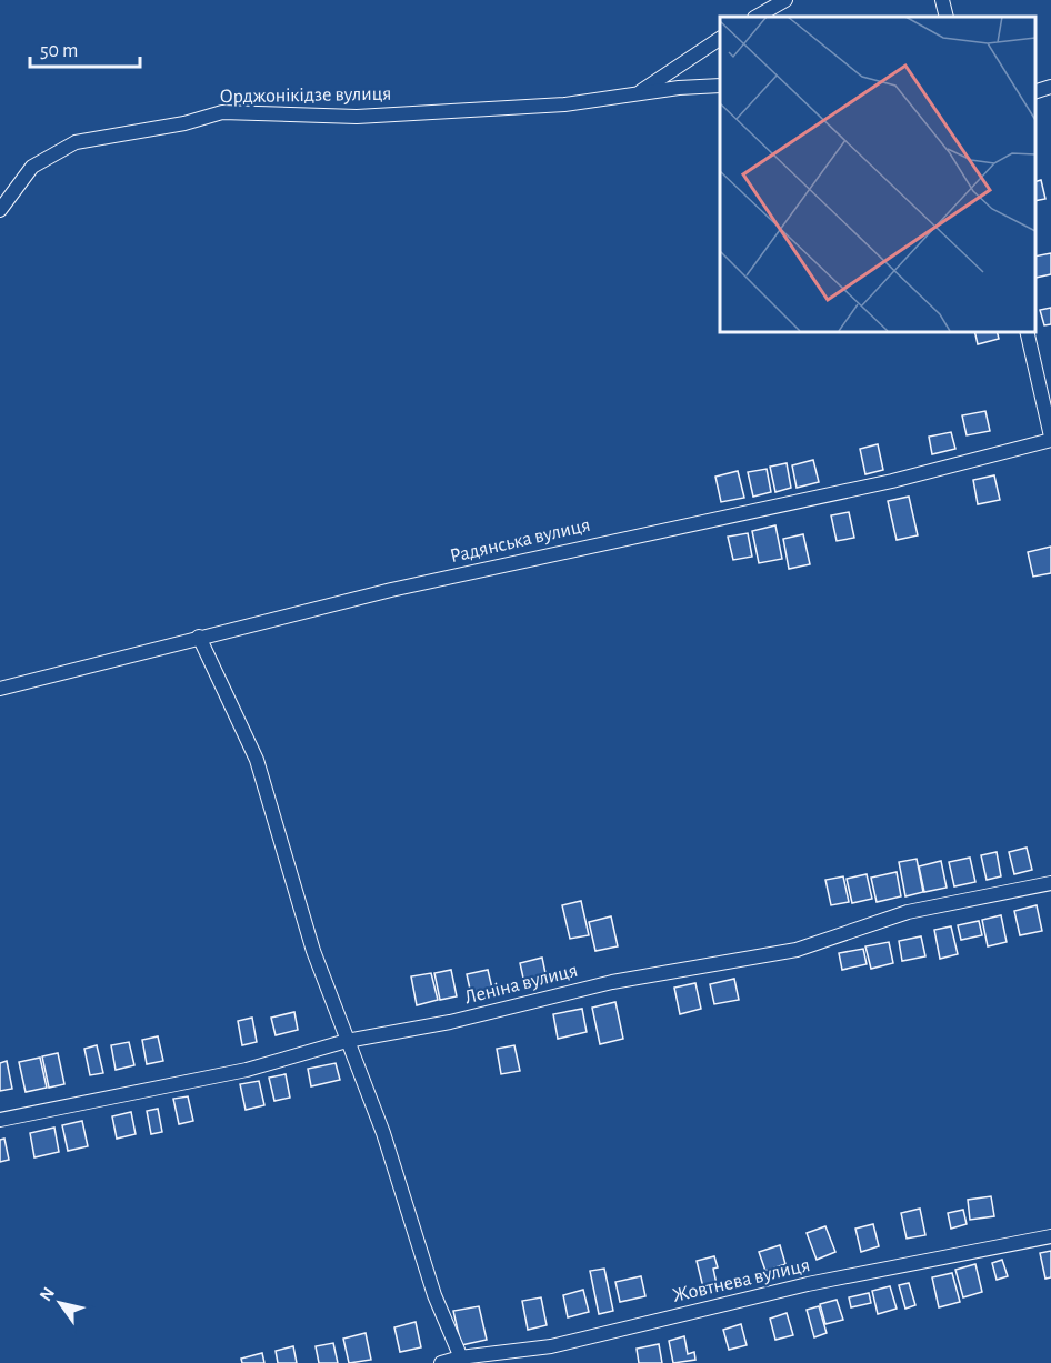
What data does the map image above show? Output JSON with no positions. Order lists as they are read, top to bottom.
{
  "streets": {
    "street": [
      "Орджонікідзе вулиця",
      "Радянська вулиця",
      "Леніна вулиця",
      "Жовтнева вулиця"
    ]
  },
  "scale_bar": "50 m",
  "north": "top left"
}
